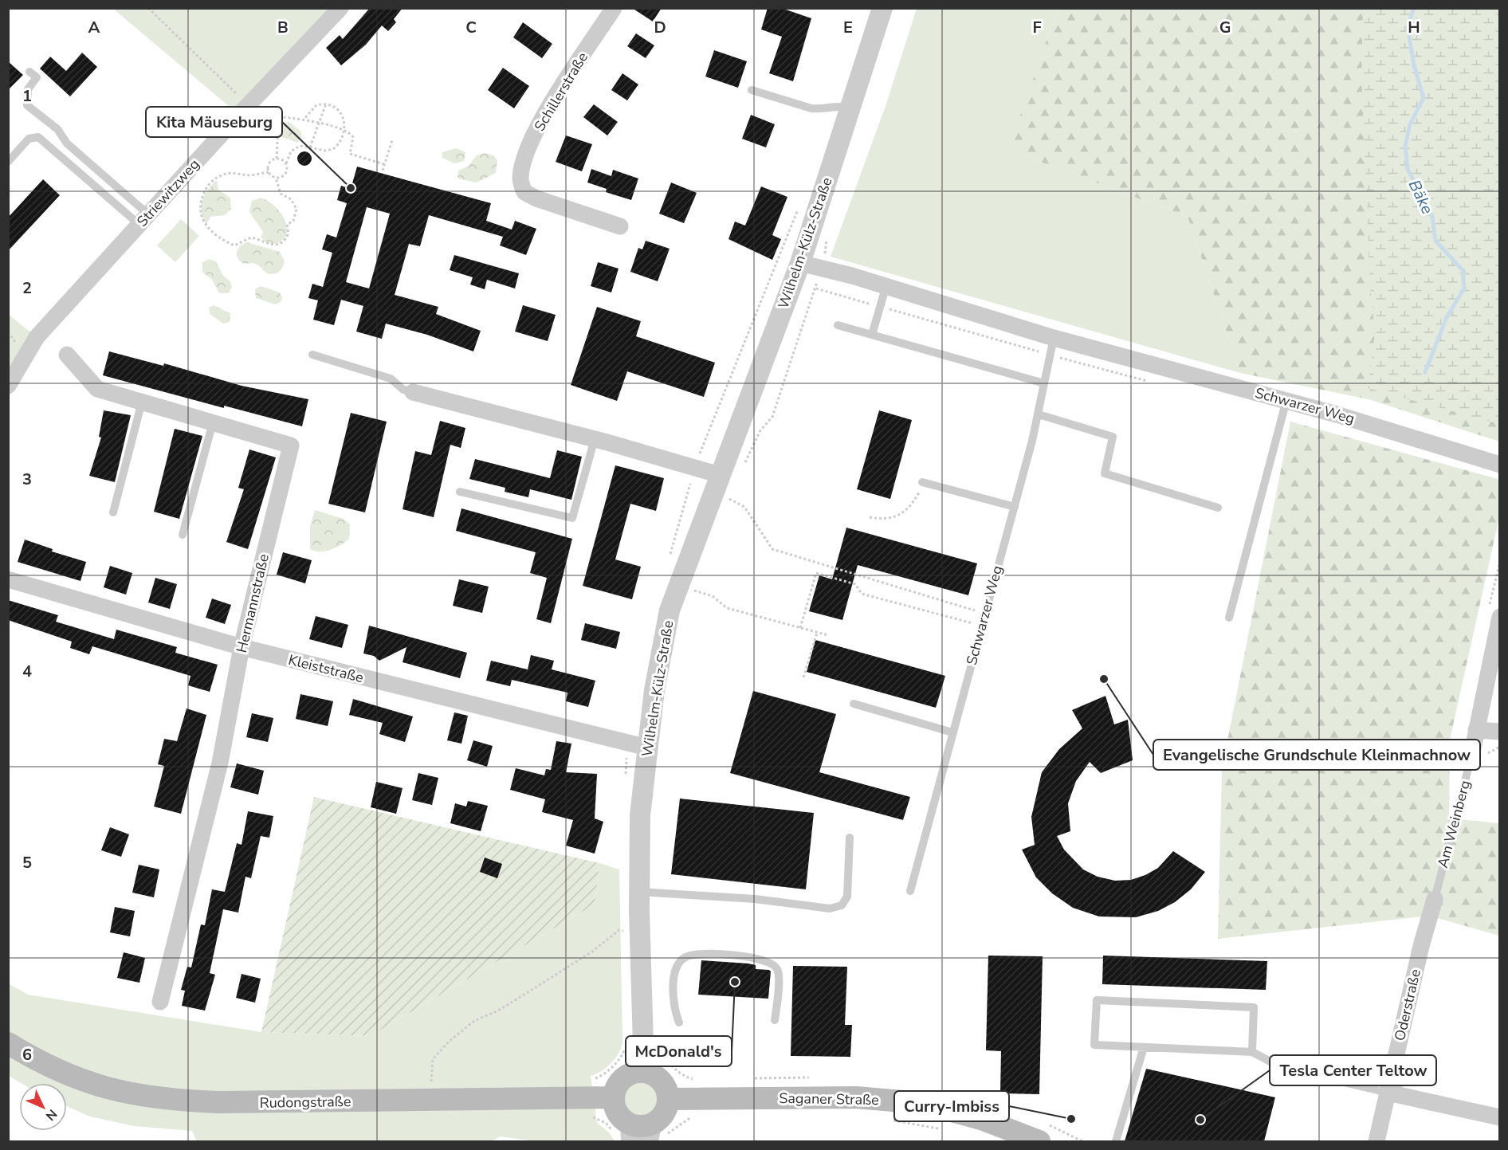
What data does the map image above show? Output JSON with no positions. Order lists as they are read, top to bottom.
{
  "streets": {
    "main road": ["Saganer Straße", "Rudongstraße"],
    "street": [
      "Schillerstraße",
      "Striewitzweg",
      "Wilhelm-Külz-Straße",
      "Schwarzer Weg",
      "Hermannstraße",
      "Kleiststraße",
      "Am Weinberg",
      "Oderstraße"
    ]
  },
  "crossings": [
    ["Wilhelm-Külz-Straße", "Schwarzer Weg"],
    ["Wilhelm-Külz-Straße", "Kleiststraße"],
    ["Wilhelm-Külz-Straße", "Saganer Straße"],
    ["Wilhelm-Külz-Straße", "Rudongstraße"],
    ["Hermannstraße", "Kleiststraße"],
    ["Am Weinberg", "Oderstraße"],
    ["Saganer Straße", "Rudongstraße"]
  ],
  "water": ["Bäke"],
  "places": [
    "Kita Mäuseburg",
    "Evangelische Grundschule Kleinmachnow",
    "McDonald's",
    "Curry-Imbiss",
    "Tesla Center Teltow"
  ],
  "north": "bottom right",
  "grid": {
    "columns": [
      "A",
      "B",
      "C",
      "D",
      "E",
      "F",
      "G",
      "H"
    ],
    "rows": [
      "1",
      "2",
      "3",
      "4",
      "5",
      "6"
    ]
  }
}
